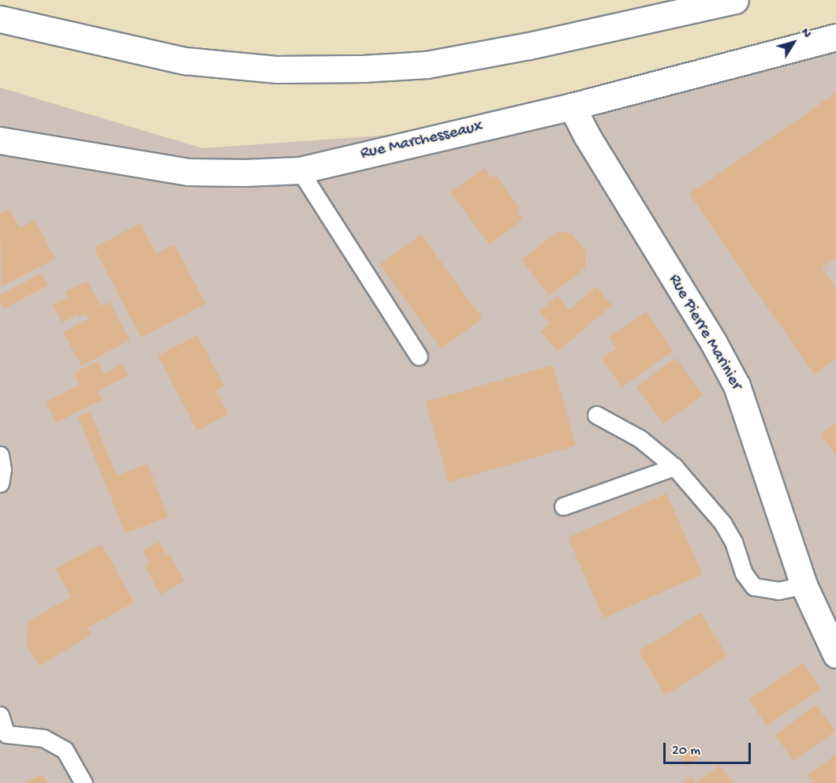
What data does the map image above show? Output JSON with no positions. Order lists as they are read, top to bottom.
{
  "streets": {
    "street": ["Rue Marchesseaux", "Rue Pierre Marinier"]
  },
  "crossings": [
    ["Rue Marchesseaux", "Rue Pierre Marinier"]
  ],
  "scale_bar": "20 m",
  "north": "top right"
}
